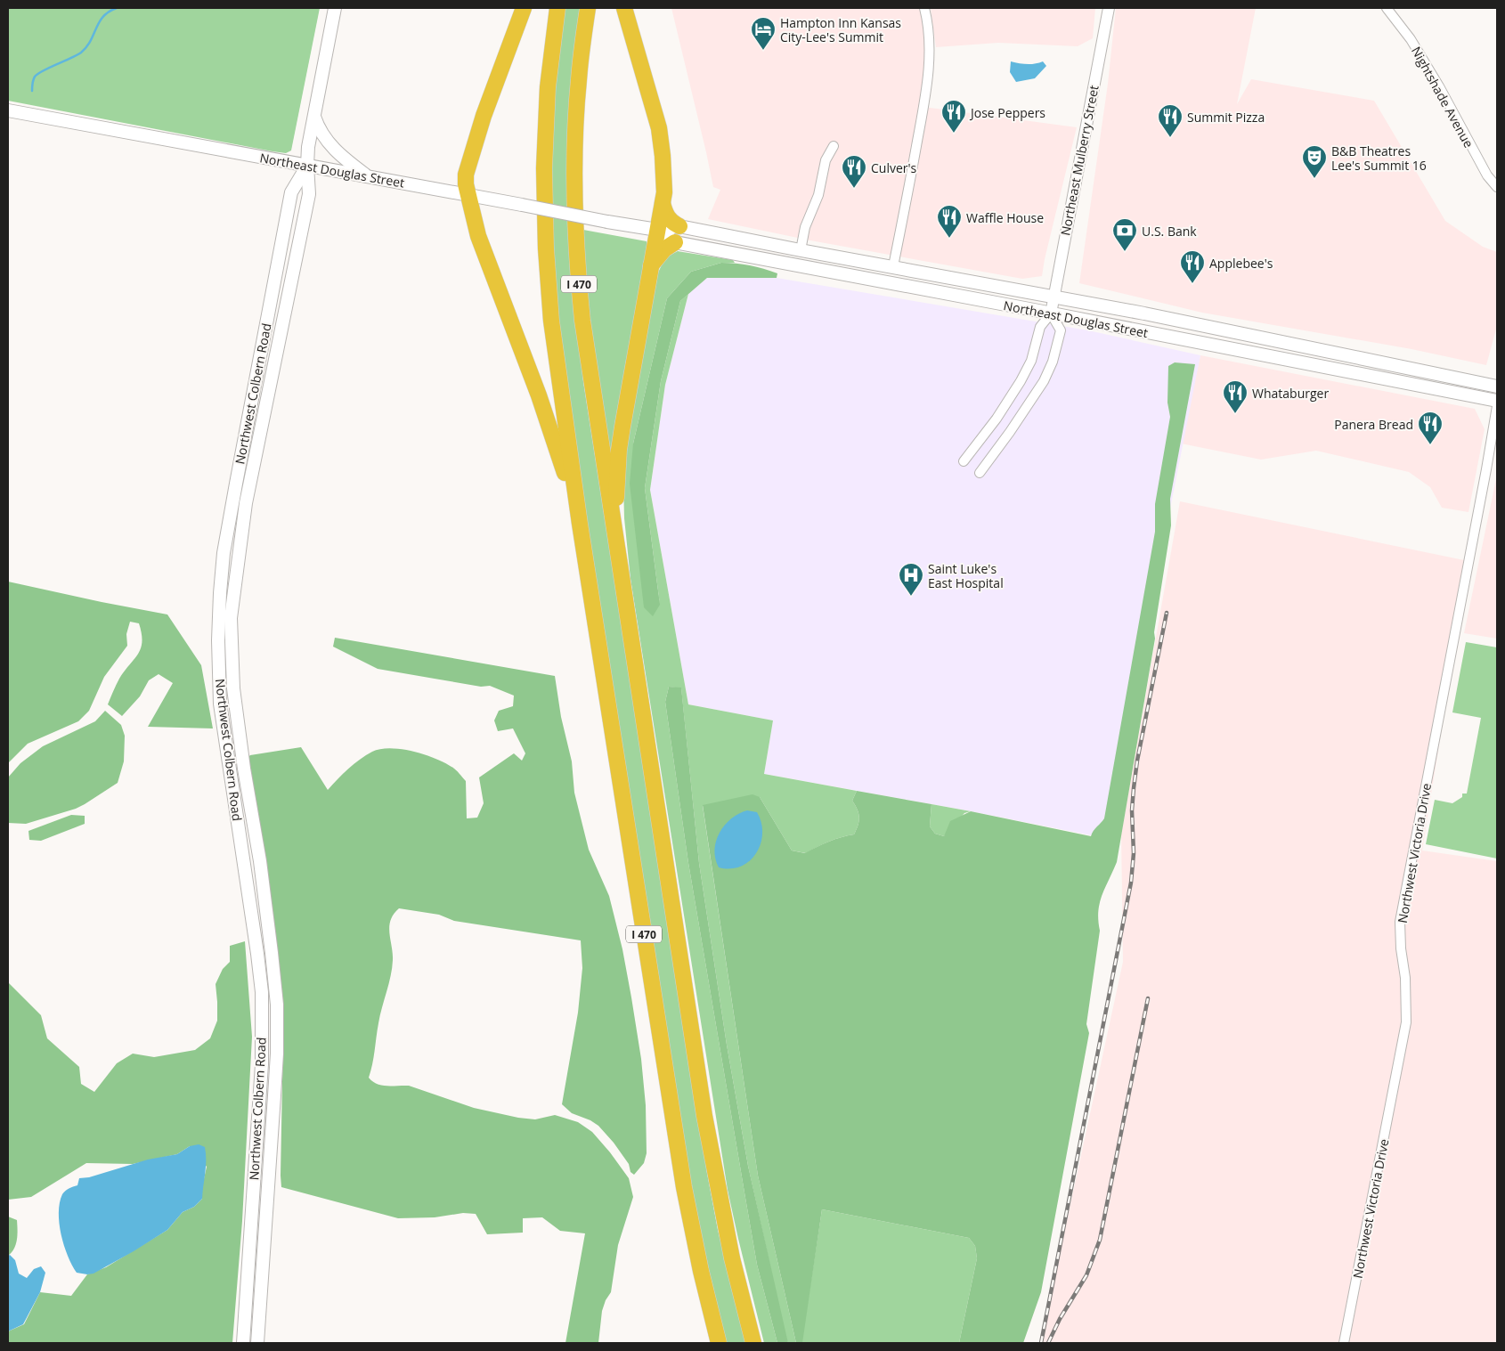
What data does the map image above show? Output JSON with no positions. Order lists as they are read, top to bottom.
{
  "streets": {
    "highway": ["I 470"],
    "main road": ["Northeast Douglas Street", "Northwest Colbern Road"],
    "street": ["Nightshade Avenue", "Northeast Mulberry Street", "Northwest Victoria Drive"]
  },
  "crossings": [
    ["Northeast Mulberry Street", "Northeast Douglas Street"],
    ["Northeast Douglas Street", "Northwest Colbern Road"]
  ],
  "places": {
    "hotel": ["Hampton Inn Kansas City-Lee's Summit"],
    "restaurant": [
      "Jose Peppers",
      "Summit Pizza",
      "Culver's",
      "Waffle House",
      "Applebee's",
      "Whataburger",
      "Panera Bread"
    ],
    "theatre": ["B&B Theatres Lee's Summit 16"],
    "bank": ["U.S. Bank"],
    "hospital": ["Saint Luke's East Hospital"]
  }
}
